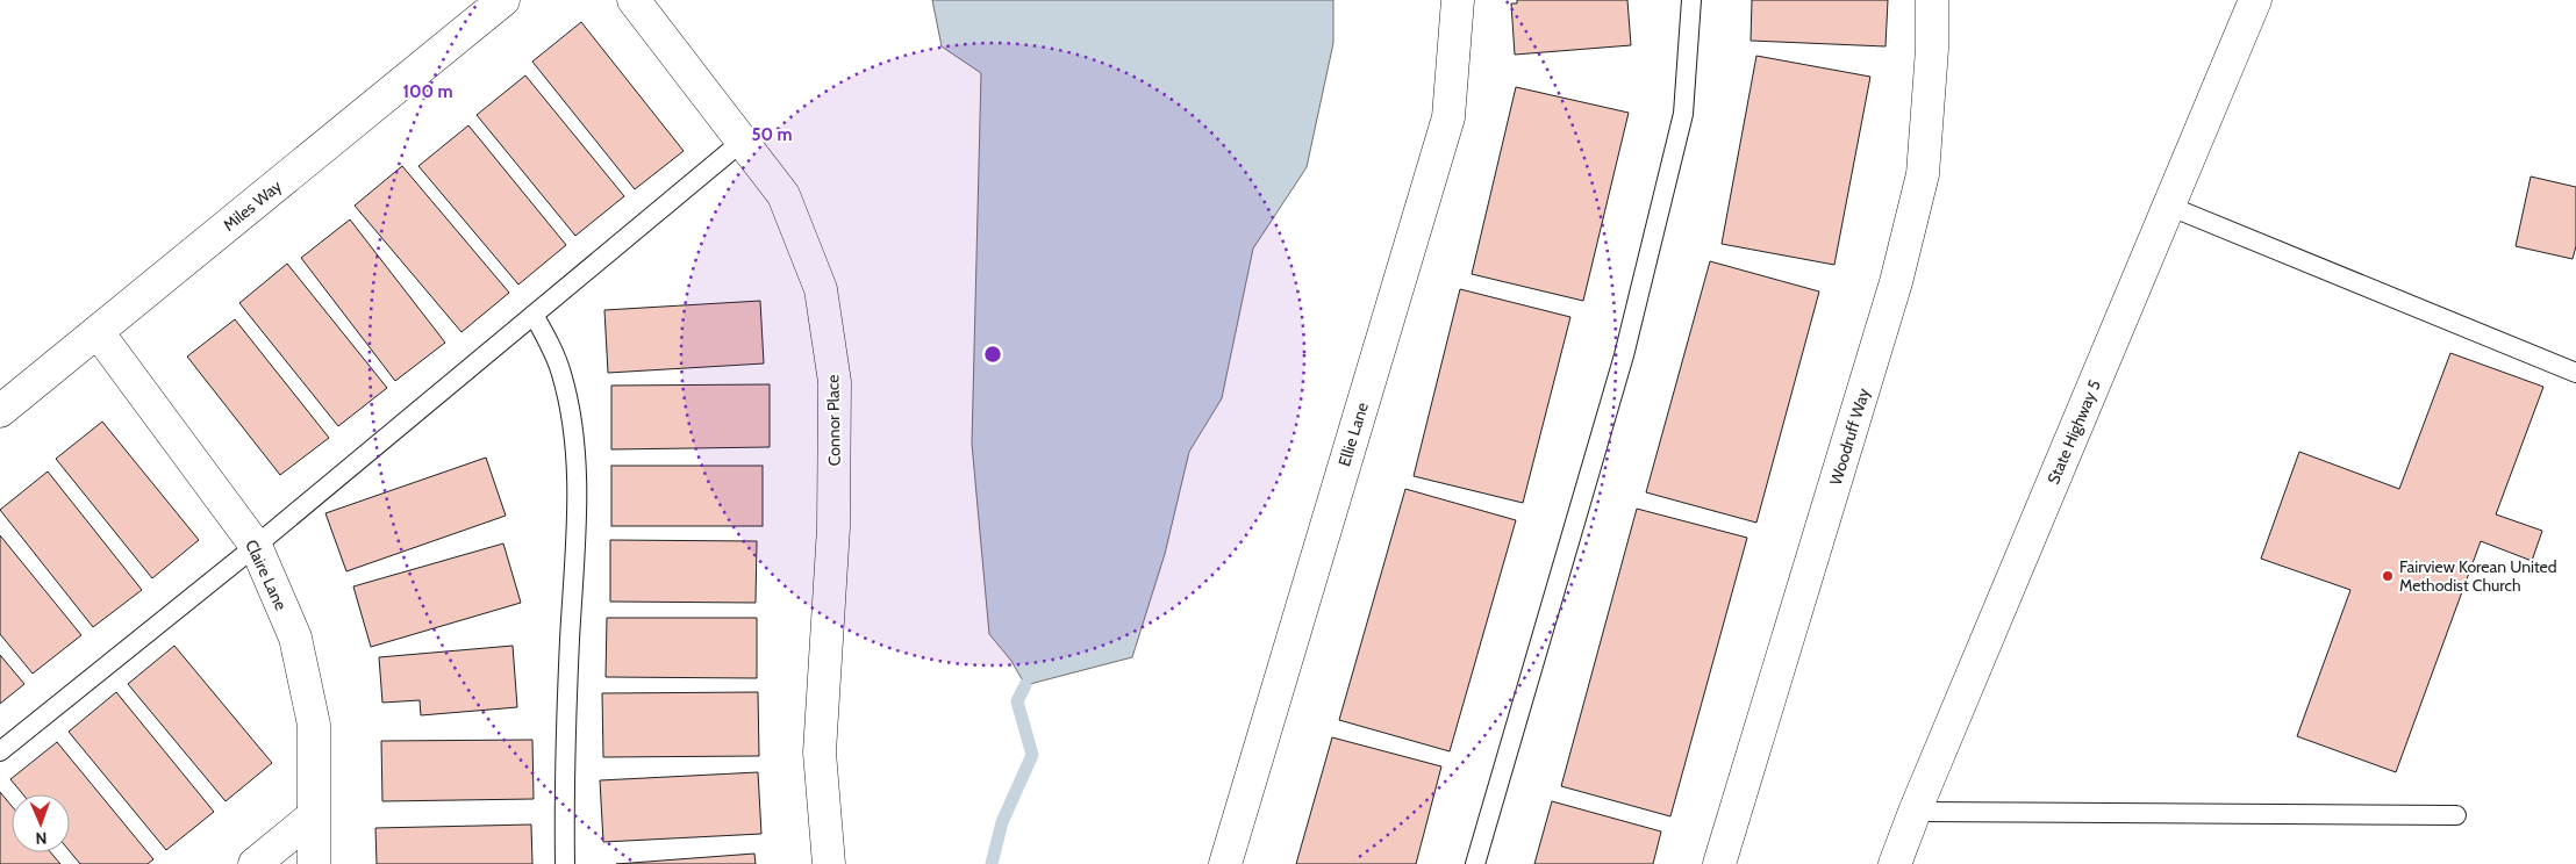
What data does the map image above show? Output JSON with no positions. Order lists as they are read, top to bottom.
{
  "streets": {
    "street": [
      "Miles Way",
      "Connor Place",
      "State Highway 5",
      "Ellie Lane",
      "Woodruff Way",
      "Claire Lane"
    ]
  },
  "crossings": [
    ["Miles Way", "Claire Lane"]
  ],
  "places": ["Fairview Korean United Methodist Church"],
  "north": "bottom",
  "rings": ["100 m", "50 m"]
}
